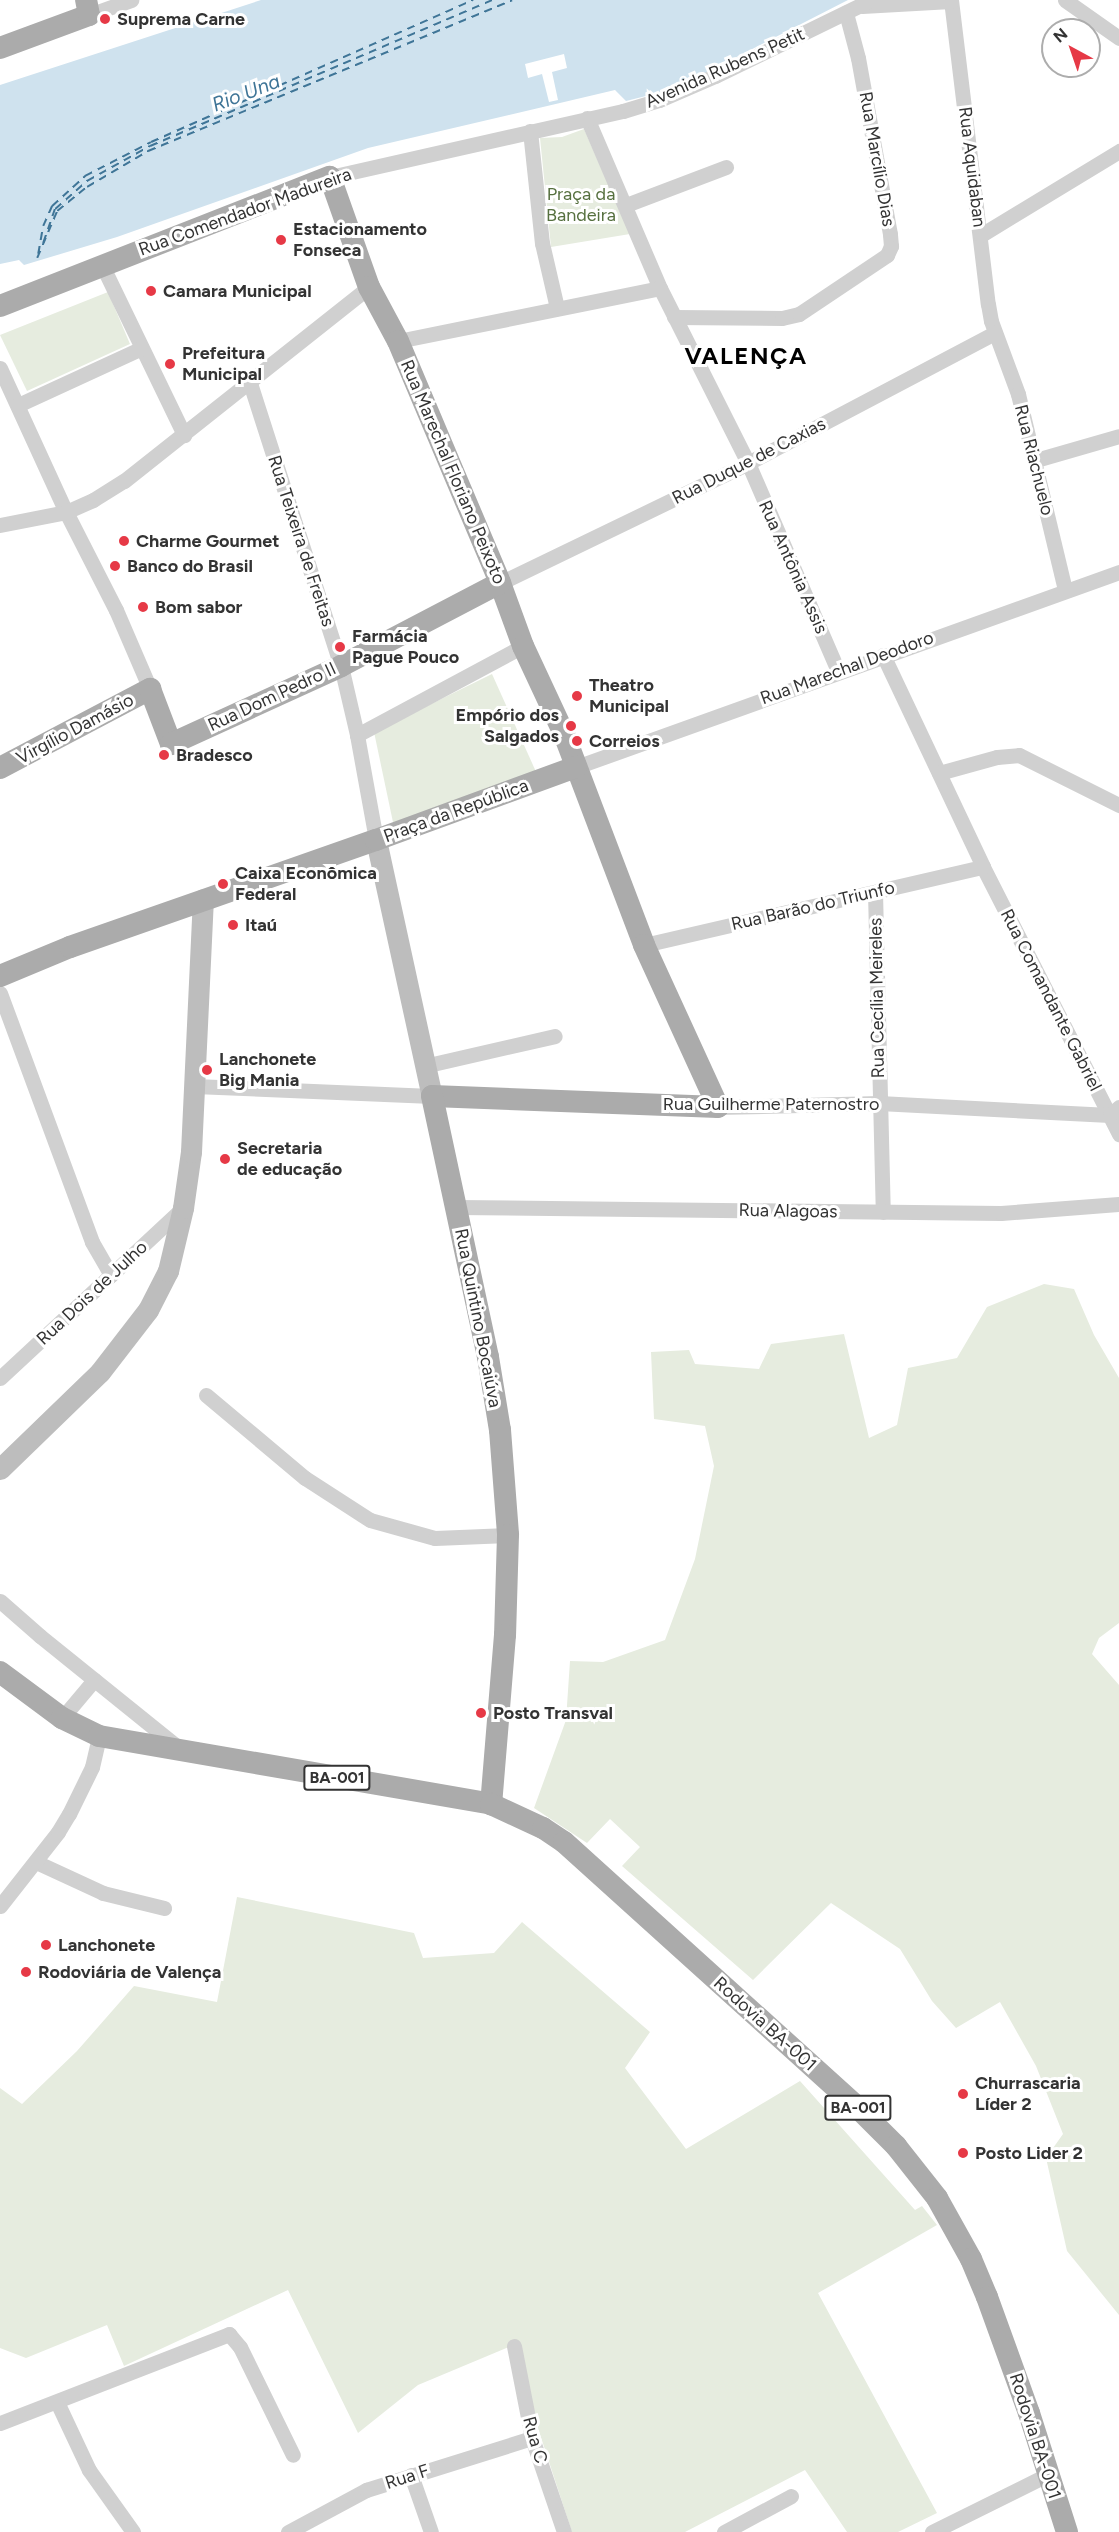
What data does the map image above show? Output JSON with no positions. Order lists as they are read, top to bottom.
{
  "streets": {
    "main road": [
      "Rua Comendador Madureira",
      "Rua Marechal Floriano Peixoto",
      "Rua Dom Pedro II",
      "Virgílio Damásio",
      "Praça da República",
      "Rua Guilherme Paternostro",
      "Rua Quintino Bocaiúva",
      "BA-001",
      "Rodovia BA-001"
    ],
    "street": [
      "Avenida Rubens Petit",
      "Rua Marcílio Dias",
      "Rua Aquidaban",
      "Rua Riachuelo",
      "Rua Duque de Caxias",
      "Rua Teixeira de Freitas",
      "Rua Antônia Assis",
      "Rua Marechal Deodoro",
      "Rua Barão do Triunfo",
      "Rua Cecília Meireles",
      "Rua Comandante Gabriel",
      "Rua Alagoas",
      "Rua Dois de Julho",
      "Rua C",
      "Rua F"
    ]
  },
  "crossings": [
    ["Avenida Rubens Petit", "Rua Marcílio Dias"],
    ["Avenida Rubens Petit", "Rua Aquidaban"],
    ["Avenida Rubens Petit", "Rua Antônia Assis"],
    ["Rua Marcílio Dias", "Rua Antônia Assis"],
    ["Rua Aquidaban", "Rua Riachuelo"],
    ["Rua Aquidaban", "Rua Duque de Caxias"],
    ["Rua Comendador Madureira", "Rua Marechal Floriano Peixoto"],
    ["Rua Riachuelo", "Rua Duque de Caxias"],
    ["Rua Riachuelo", "Rua Marechal Deodoro"],
    ["Rua Duque de Caxias", "Rua Marechal Floriano Peixoto"],
    ["Rua Duque de Caxias", "Rua Antônia Assis"],
    ["Rua Duque de Caxias", "Rua Dom Pedro II"],
    ["Rua Marechal Floriano Peixoto", "Rua Marechal Deodoro"],
    ["Rua Marechal Floriano Peixoto", "Rua Dom Pedro II"],
    ["Rua Marechal Floriano Peixoto", "Praça da República"],
    ["Rua Marechal Floriano Peixoto", "Rua Barão do Triunfo"],
    ["Rua Marechal Floriano Peixoto", "Rua Guilherme Paternostro"],
    ["Rua Teixeira de Freitas", "Rua Dom Pedro II"],
    ["Rua Teixeira de Freitas", "Praça da República"],
    ["Rua Antônia Assis", "Rua Marechal Deodoro"],
    ["Rua Marechal Deodoro", "Praça da República"],
    ["Rua Marechal Deodoro", "Rua Comandante Gabriel"],
    ["Rua Dom Pedro II", "Virgílio Damásio"],
    ["Praça da República", "Rua Quintino Bocaiúva"],
    ["Rua Barão do Triunfo", "Rua Cecília Meireles"],
    ["Rua Barão do Triunfo", "Rua Comandante Gabriel"],
    ["Rua Cecília Meireles", "Rua Guilherme Paternostro"],
    ["Rua Cecília Meireles", "Rua Alagoas"],
    ["Rua Comandante Gabriel", "Rua Guilherme Paternostro"],
    ["Rua Guilherme Paternostro", "Rua Quintino Bocaiúva"],
    ["Rua Alagoas", "Rua Quintino Bocaiúva"],
    ["Rua Quintino Bocaiúva", "BA-001"],
    ["Rua Quintino Bocaiúva", "Rodovia BA-001"],
    ["BA-001", "Rodovia BA-001"],
    ["Rua C", "Rua F"]
  ],
  "districts": ["VALENÇA"],
  "water": ["Rio Una"],
  "parks": ["Praça da Bandeira"],
  "places": [
    "Suprema Carne",
    "Estacionamento Fonseca",
    "Camara Municipal",
    "Prefeitura Municipal",
    "Charme Gourmet",
    "Banco do Brasil",
    "Bom sabor",
    "Farmácia Pague Pouco",
    "Theatro Municipal",
    "Empório dos Salgados",
    "Correios",
    "Bradesco",
    "Caixa Econômica Federal",
    "Itaú",
    "Lanchonete Big Mania",
    "Secretaria de educação",
    "Posto Transval",
    "Lanchonete",
    "Rodoviária de Valença",
    "Churrascaria Líder 2",
    "Posto Lider 2"
  ],
  "north": "top left"
}
